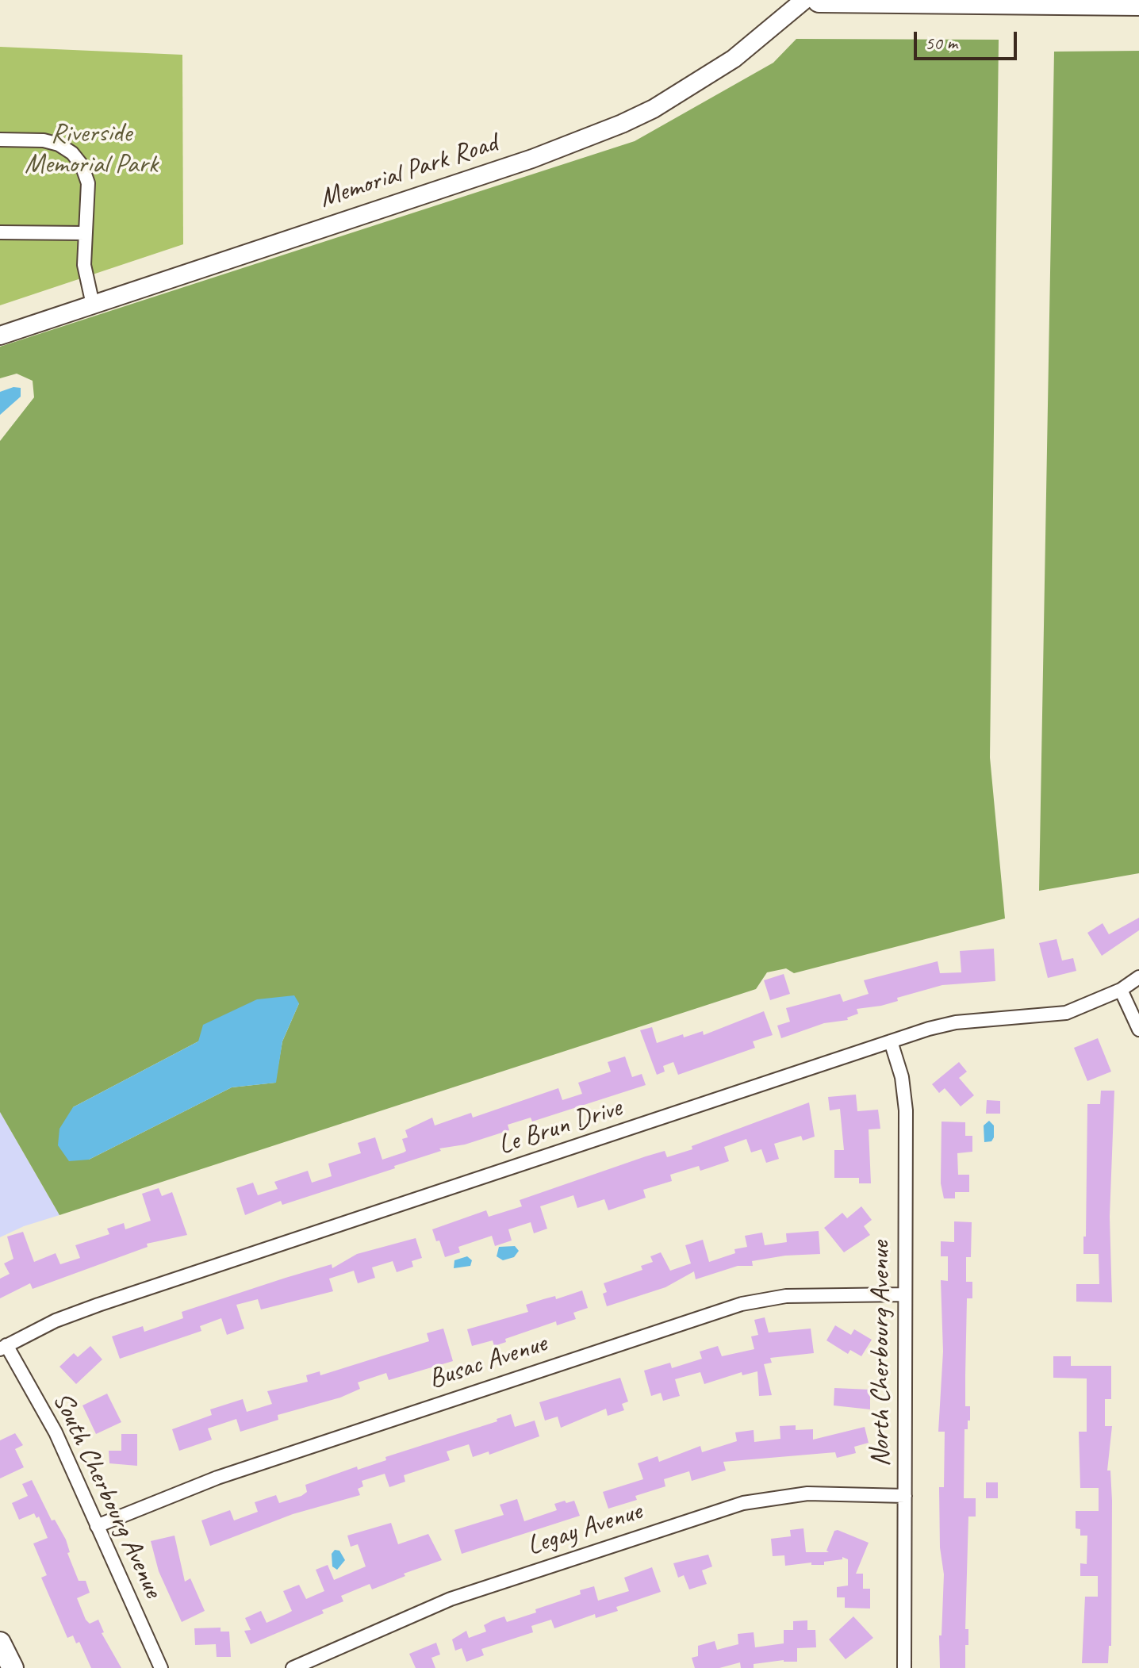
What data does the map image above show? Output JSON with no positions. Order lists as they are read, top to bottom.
{
  "streets": {
    "street": [
      "Memorial Park Road",
      "Le Brun Drive",
      "North Cherbourg Avenue",
      "Busac Avenue",
      "South Cherbourg Avenue",
      "Legay Avenue"
    ]
  },
  "crossings": [
    ["Le Brun Drive", "North Cherbourg Avenue"],
    ["Le Brun Drive", "South Cherbourg Avenue"],
    ["North Cherbourg Avenue", "Busac Avenue"],
    ["North Cherbourg Avenue", "Legay Avenue"],
    ["Busac Avenue", "South Cherbourg Avenue"]
  ],
  "parks": ["Riverside Memorial Park"],
  "scale_bar": "50 m"
}
